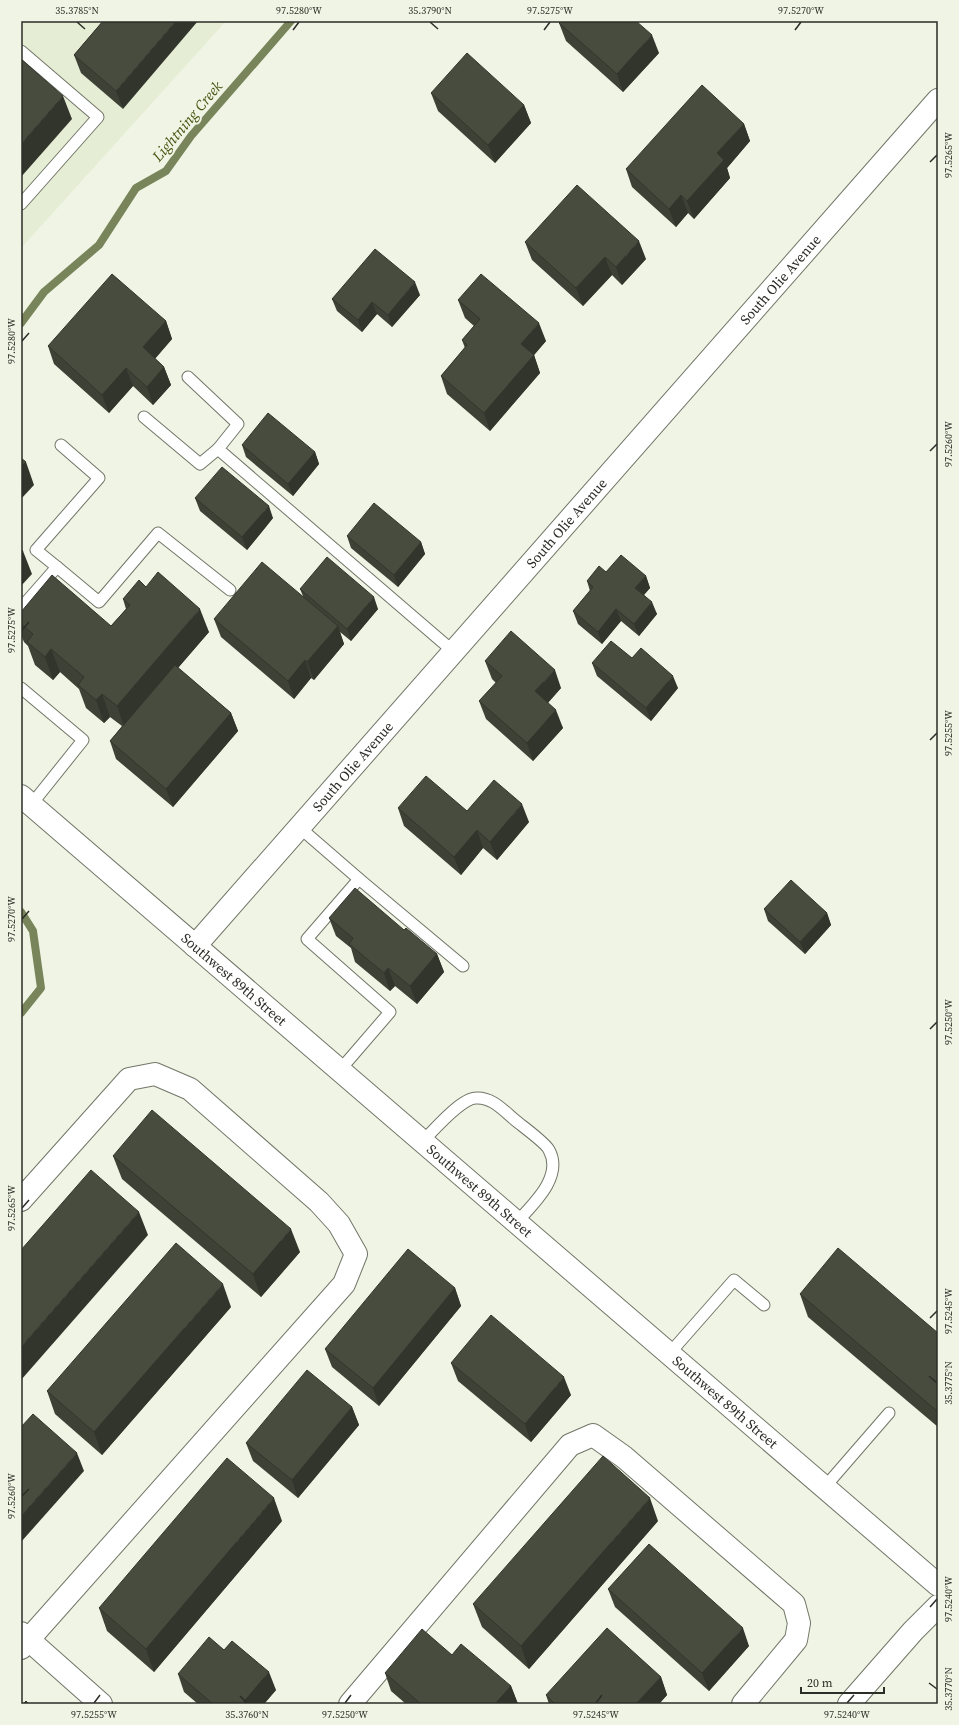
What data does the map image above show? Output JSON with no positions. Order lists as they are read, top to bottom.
{
  "streets": {
    "street": ["South Olie Avenue", "Southwest 89th Street"]
  },
  "crossings": [
    ["South Olie Avenue", "Southwest 89th Street"]
  ],
  "water": ["Lightning Creek"],
  "scale_bar": "20 m",
  "coordinates": [
    "35.3785°N",
    "97.5280°W",
    "35.3790°N",
    "97.5275°W",
    "97.5270°W",
    "97.5265°W",
    "97.5260°W",
    "97.5255°W",
    "97.5250°W",
    "97.5245°W",
    "35.3775°N",
    "97.5240°W",
    "35.3770°N",
    "35.3760°N"
  ]
}
